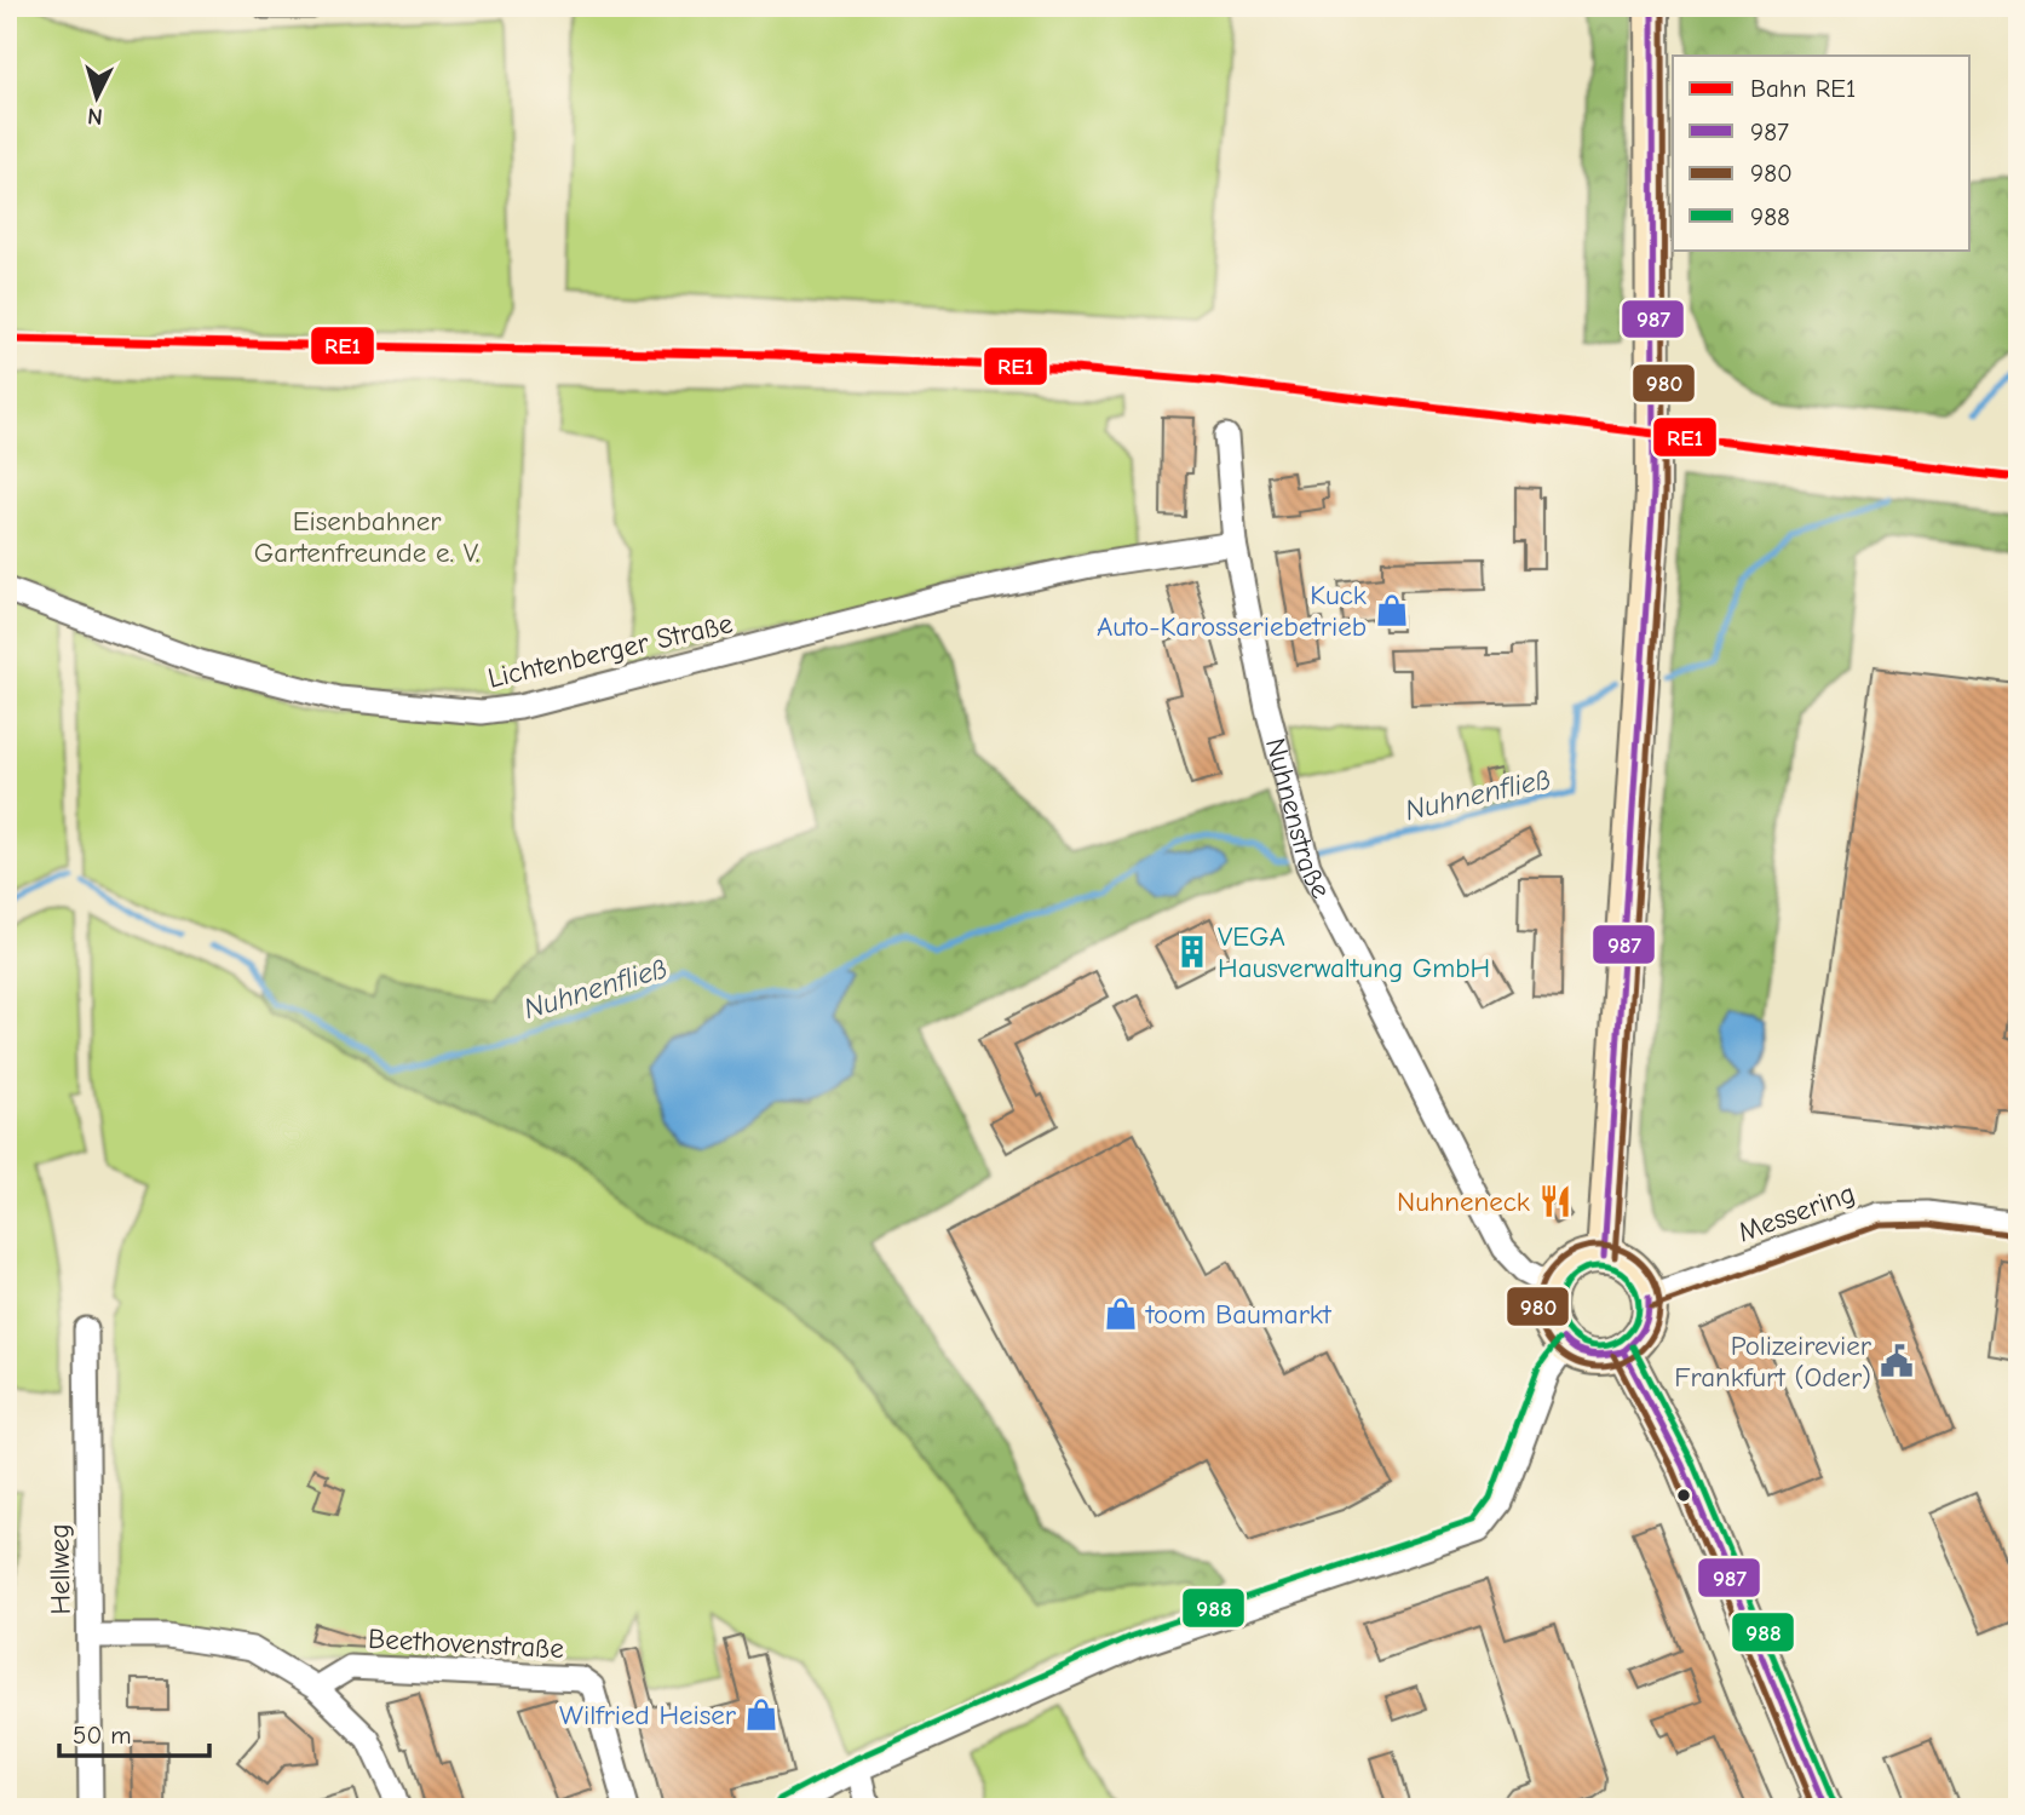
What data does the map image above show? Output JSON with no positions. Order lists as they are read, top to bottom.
{
  "streets": {
    "street": [
      "Lichtenberger Straße",
      "Nuhnenstraße",
      "Messering",
      "Hellweg",
      "Beethovenstraße"
    ]
  },
  "crossings": [
    ["Lichtenberger Straße", "Nuhnenstraße"],
    ["Nuhnenstraße", "Messering"]
  ],
  "water": ["Nuhnenfließ"],
  "parks": ["Eisenbahner Gartenfreunde e. V."],
  "places": {
    "shop": ["Kuck Auto-Karosseriebetrieb", "toom Baumarkt", "Wilfried Heiser"],
    "building": ["VEGA Hausverwaltung GmbH"],
    "restaurant": ["Nuhneneck"],
    "public building": ["Polizeirevier Frankfurt (Oder)"]
  },
  "lines": [
    "transit line 987",
    "transit line 980",
    "rail line RE1",
    "transit line 988"
  ],
  "legend": [
    "Bahn RE1",
    "987",
    "980",
    "988"
  ],
  "scale_bar": "50 m",
  "north": "bottom"
}
